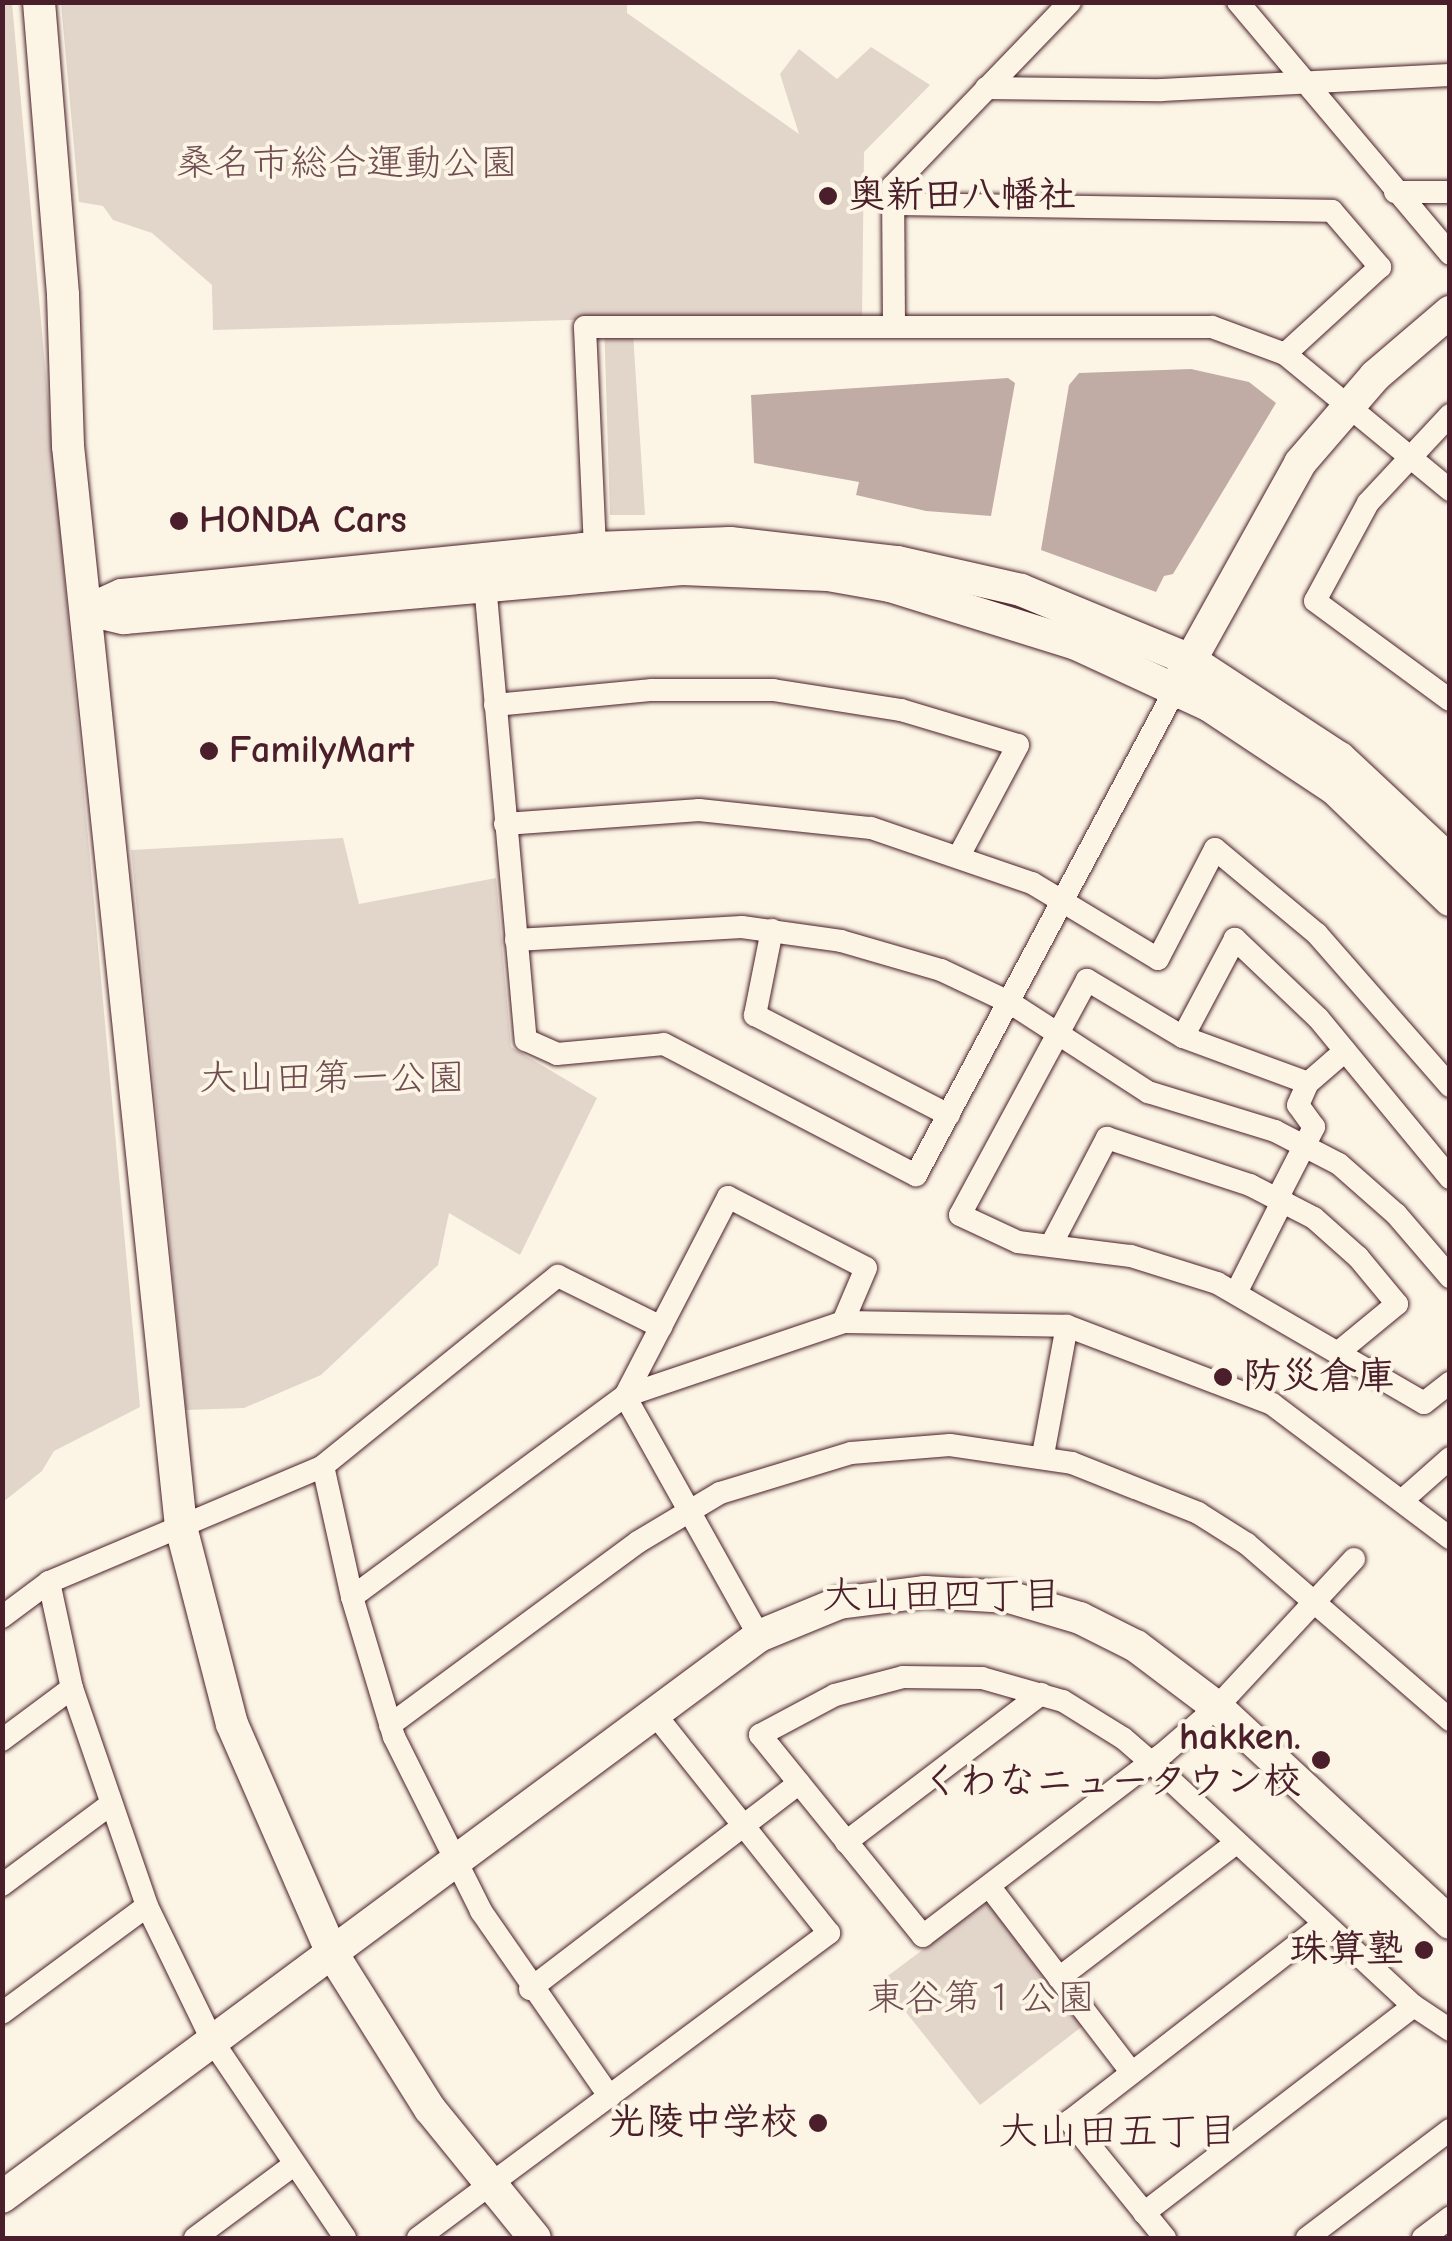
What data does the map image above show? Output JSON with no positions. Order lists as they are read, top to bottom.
{
  "districts": ["大山田四丁目", "大山田五丁目"],
  "parks": ["桑名市総合運動公園", "大山田第一公園", "東谷第１公園"],
  "places": [
    "奥新田八幡社",
    "HONDA Cars",
    "FamilyMart",
    "防災倉庫",
    "hakken. くわなニュータウン校",
    "珠算塾",
    "光陵中学校"
  ]
}
